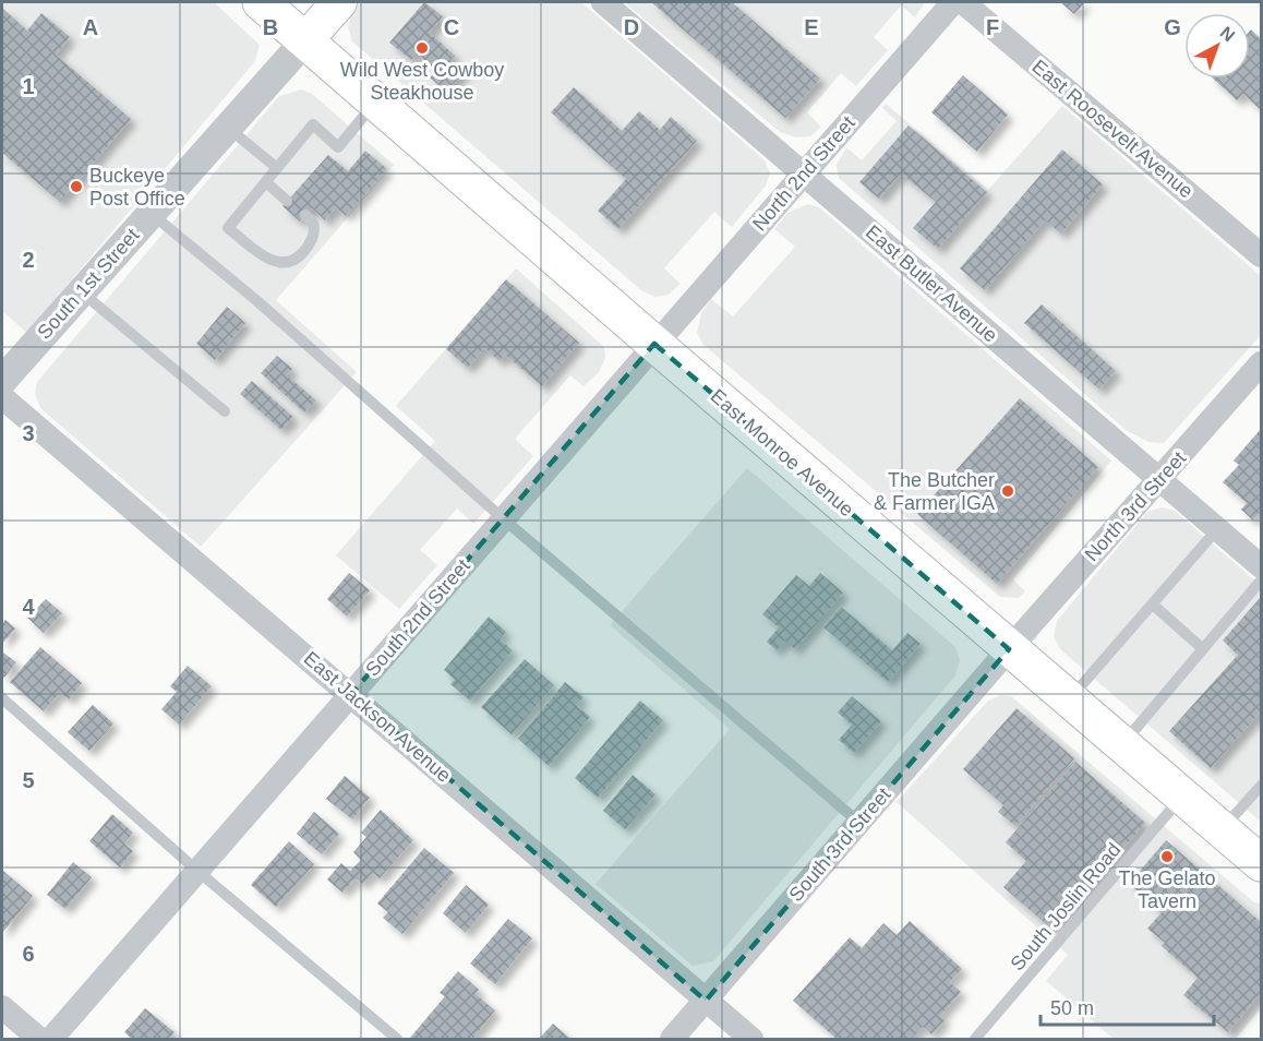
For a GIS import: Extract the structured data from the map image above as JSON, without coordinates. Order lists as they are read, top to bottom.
{
  "streets": {
    "main road": ["East Monroe Avenue"],
    "street": [
      "East Roosevelt Avenue",
      "North 2nd Street",
      "South 1st Street",
      "East Butler Avenue",
      "North 3rd Street",
      "South 2nd Street",
      "East Jackson Avenue",
      "South 3rd Street"
    ],
    "lane": ["South Joslin Road"]
  },
  "crossings": [
    ["North 2nd Street", "East Butler Avenue"],
    ["North 2nd Street", "East Monroe Avenue"],
    ["North 2nd Street", "South 2nd Street"],
    ["South 1st Street", "East Monroe Avenue"],
    ["East Butler Avenue", "North 3rd Street"],
    ["East Monroe Avenue", "North 3rd Street"],
    ["East Monroe Avenue", "South 2nd Street"],
    ["East Monroe Avenue", "South 3rd Street"],
    ["East Monroe Avenue", "South Joslin Road"],
    ["North 3rd Street", "South 3rd Street"],
    ["South 2nd Street", "East Jackson Avenue"],
    ["East Jackson Avenue", "South 3rd Street"]
  ],
  "places": [
    "Wild West Cowboy Steakhouse",
    "Buckeye Post Office",
    "The Butcher & Farmer IGA",
    "The Gelato Tavern"
  ],
  "scale_bar": "50 m",
  "north": "top right",
  "grid": {
    "columns": [
      "A",
      "B",
      "C",
      "D",
      "E",
      "F",
      "G"
    ],
    "rows": [
      "1",
      "2",
      "3",
      "4",
      "5",
      "6"
    ]
  }
}
